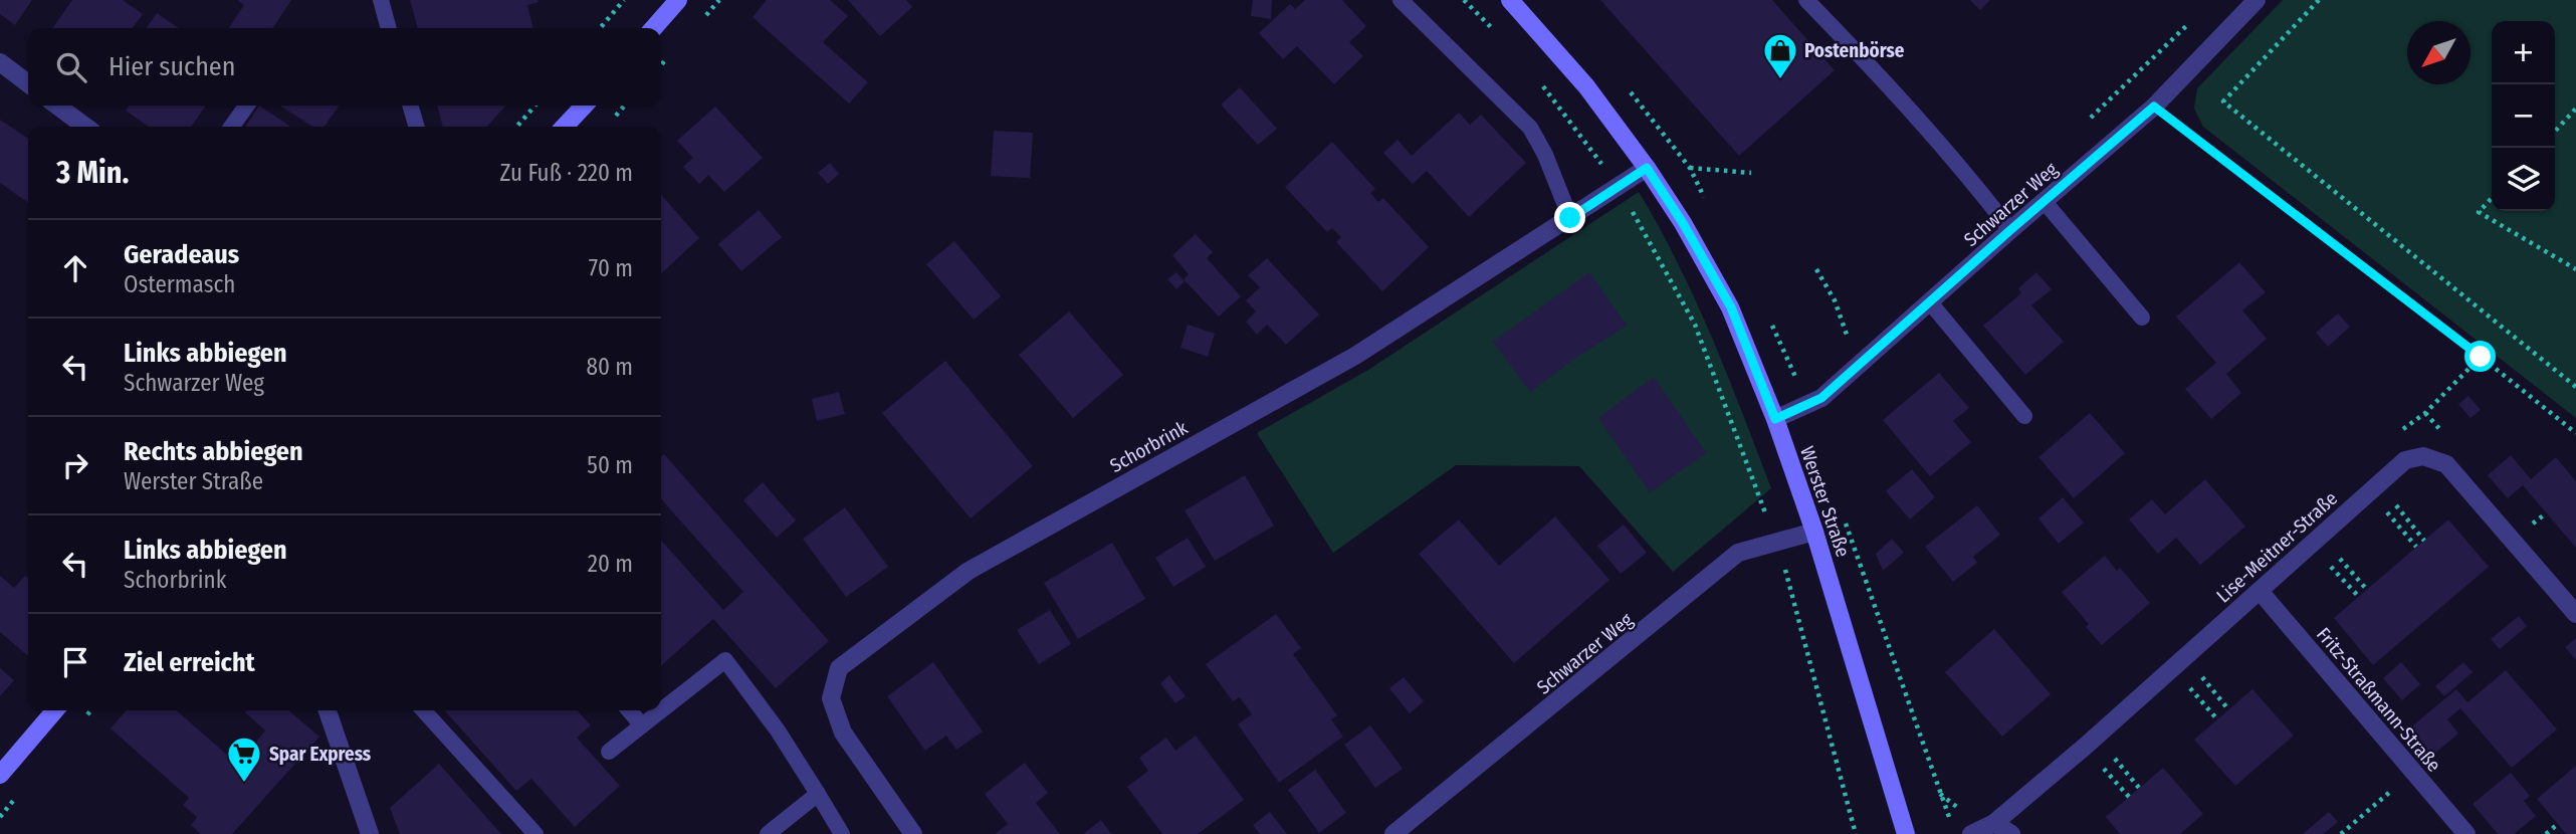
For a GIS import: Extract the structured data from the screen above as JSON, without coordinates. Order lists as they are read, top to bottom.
{
  "streets": {
    "main road": ["Werster Straße"],
    "street": [
      "Schwarzer Weg",
      "Schorbrink",
      "Lise-Meitner-Straße",
      "Fritz-Straßmann-Straße"
    ]
  },
  "crossings": [
    ["Schwarzer Weg", "Werster Straße"],
    ["Schorbrink", "Werster Straße"],
    ["Lise-Meitner-Straße", "Fritz-Straßmann-Straße"]
  ],
  "places": {
    "shop": ["Postenbörse"],
    "supermarket": ["Spar Express"]
  },
  "north": "bottom left",
  "page": {
    "map_buttons": ["+", "−"],
    "search": "Hier suchen",
    "heading": ["3 Min.", "Zu Fuß · 220 m"],
    "list": [
      ["Geradeaus", "Ostermasch", "70 m"],
      ["Links abbiegen", "Schwarzer Weg", "80 m"],
      ["Rechts abbiegen", "Werster Straße", "50 m"],
      ["Links abbiegen", "Schorbrink", "20 m"],
      "Ziel erreicht"
    ]
  }
}
